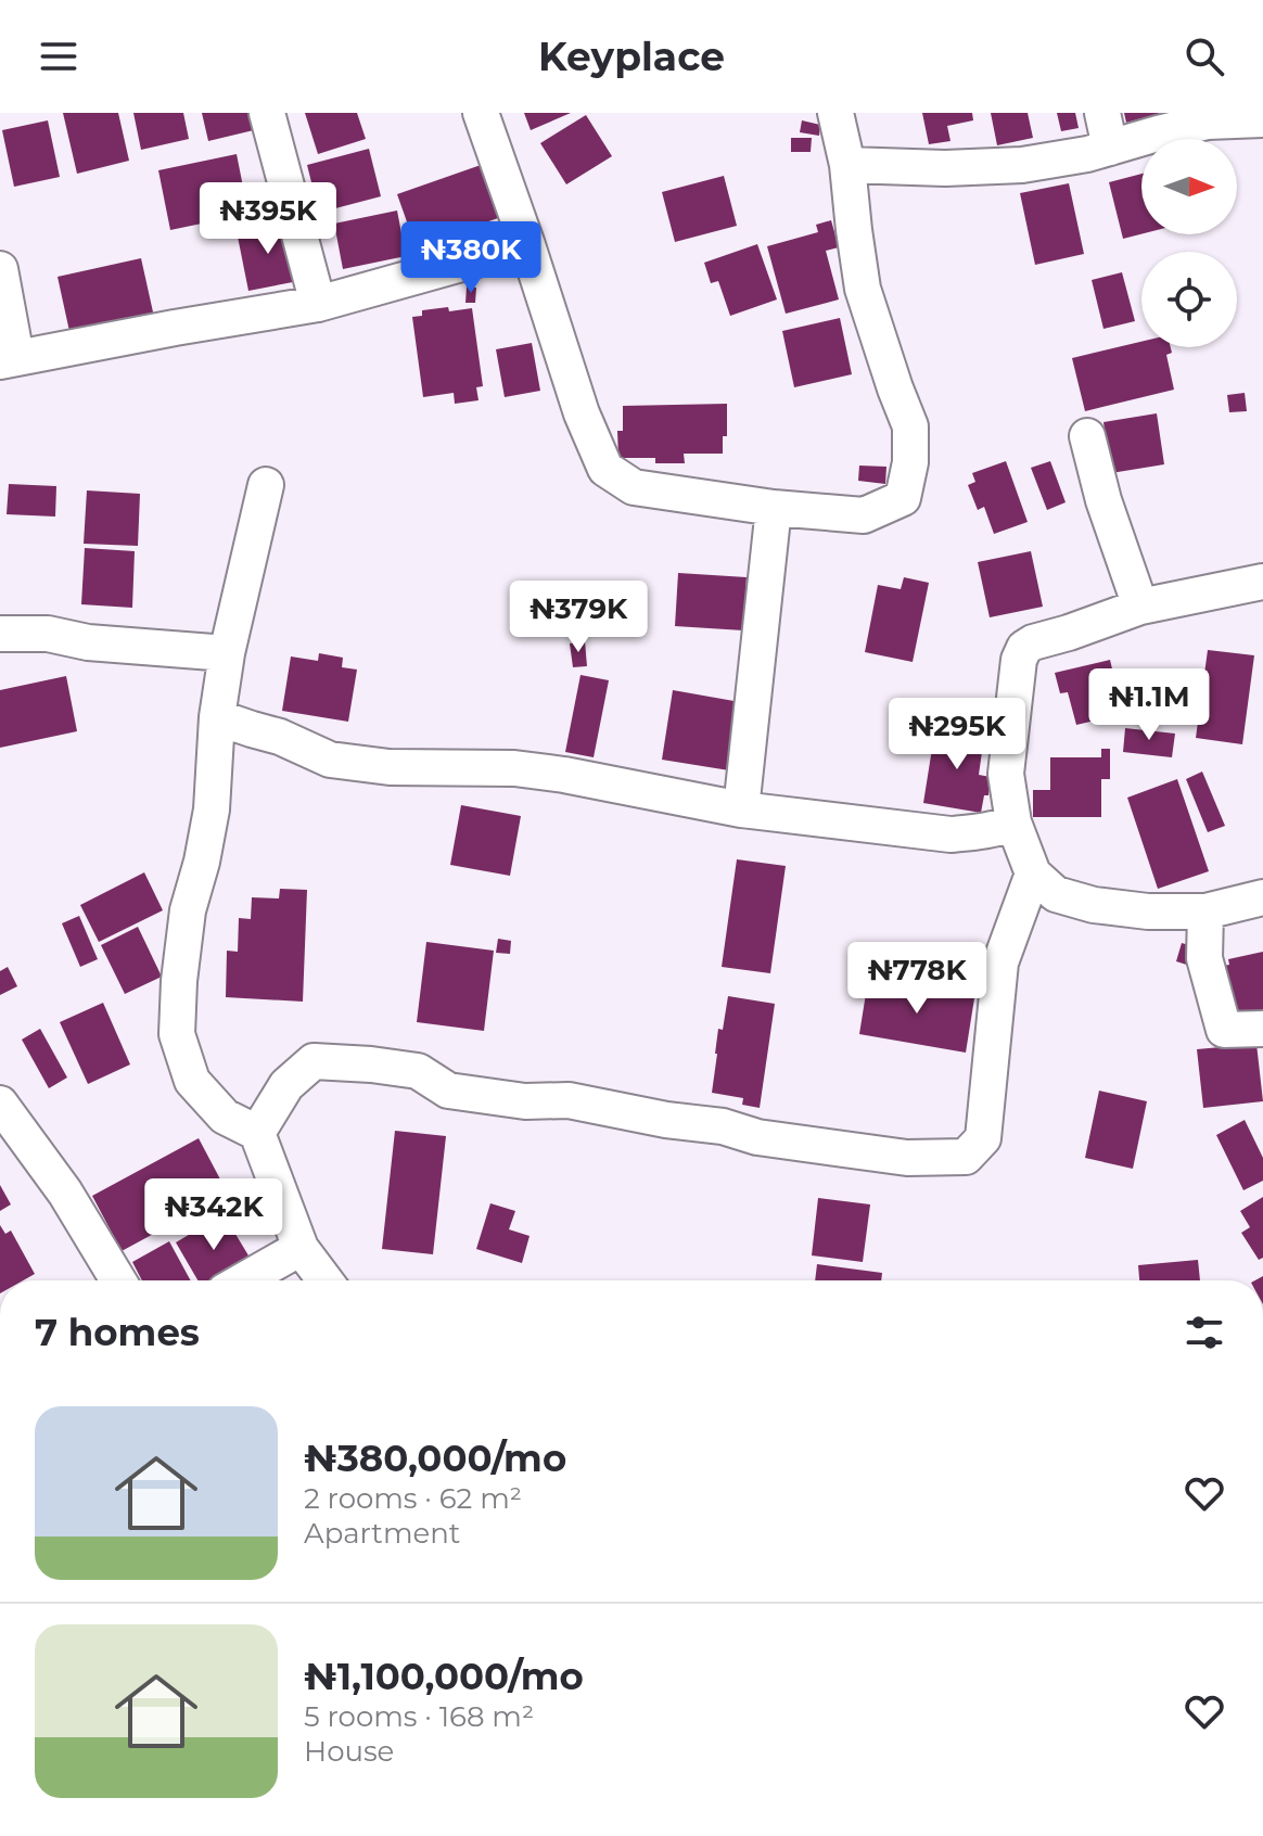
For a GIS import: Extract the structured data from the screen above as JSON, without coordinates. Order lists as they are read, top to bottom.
{
  "north": "right",
  "page": {
    "header": "Keyplace",
    "price": [
      "₦395K",
      "₦380K",
      "₦379K",
      "₦1.1M",
      "₦295K",
      "₦778K",
      "₦342K"
    ],
    "heading": "7 homes",
    "list": [
      {
        "name": "₦380,000/mo",
        "note": "2 rooms · 62 m² · Apartment"
      },
      {
        "name": "₦1,100,000/mo",
        "note": "5 rooms · 168 m² · House"
      }
    ]
  }
}
